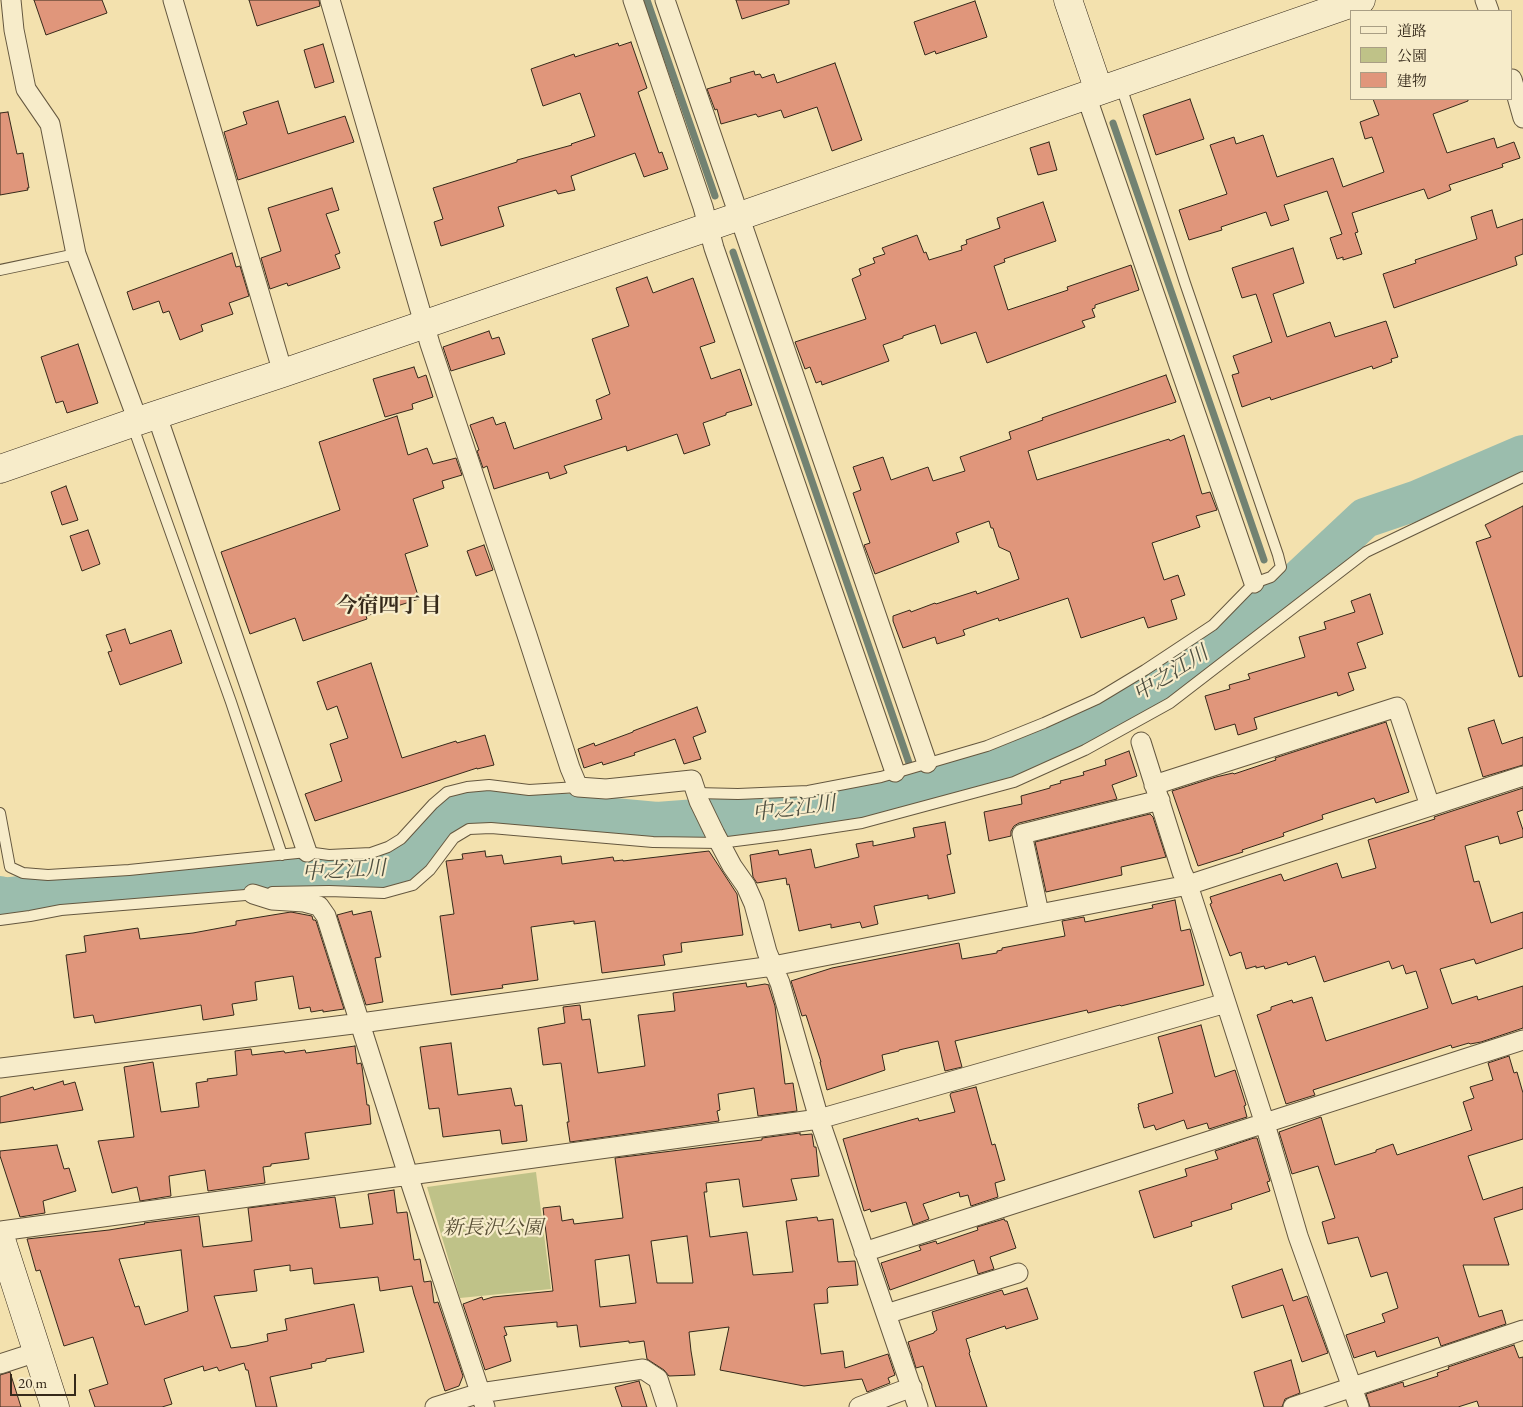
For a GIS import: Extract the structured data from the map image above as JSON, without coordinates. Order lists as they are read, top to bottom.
{
  "districts": ["今宿四丁目"],
  "water": ["中之江川"],
  "parks": ["新長沢公園"],
  "legend": ["道路", "公園", "建物"],
  "scale_bar": "20 m"
}
